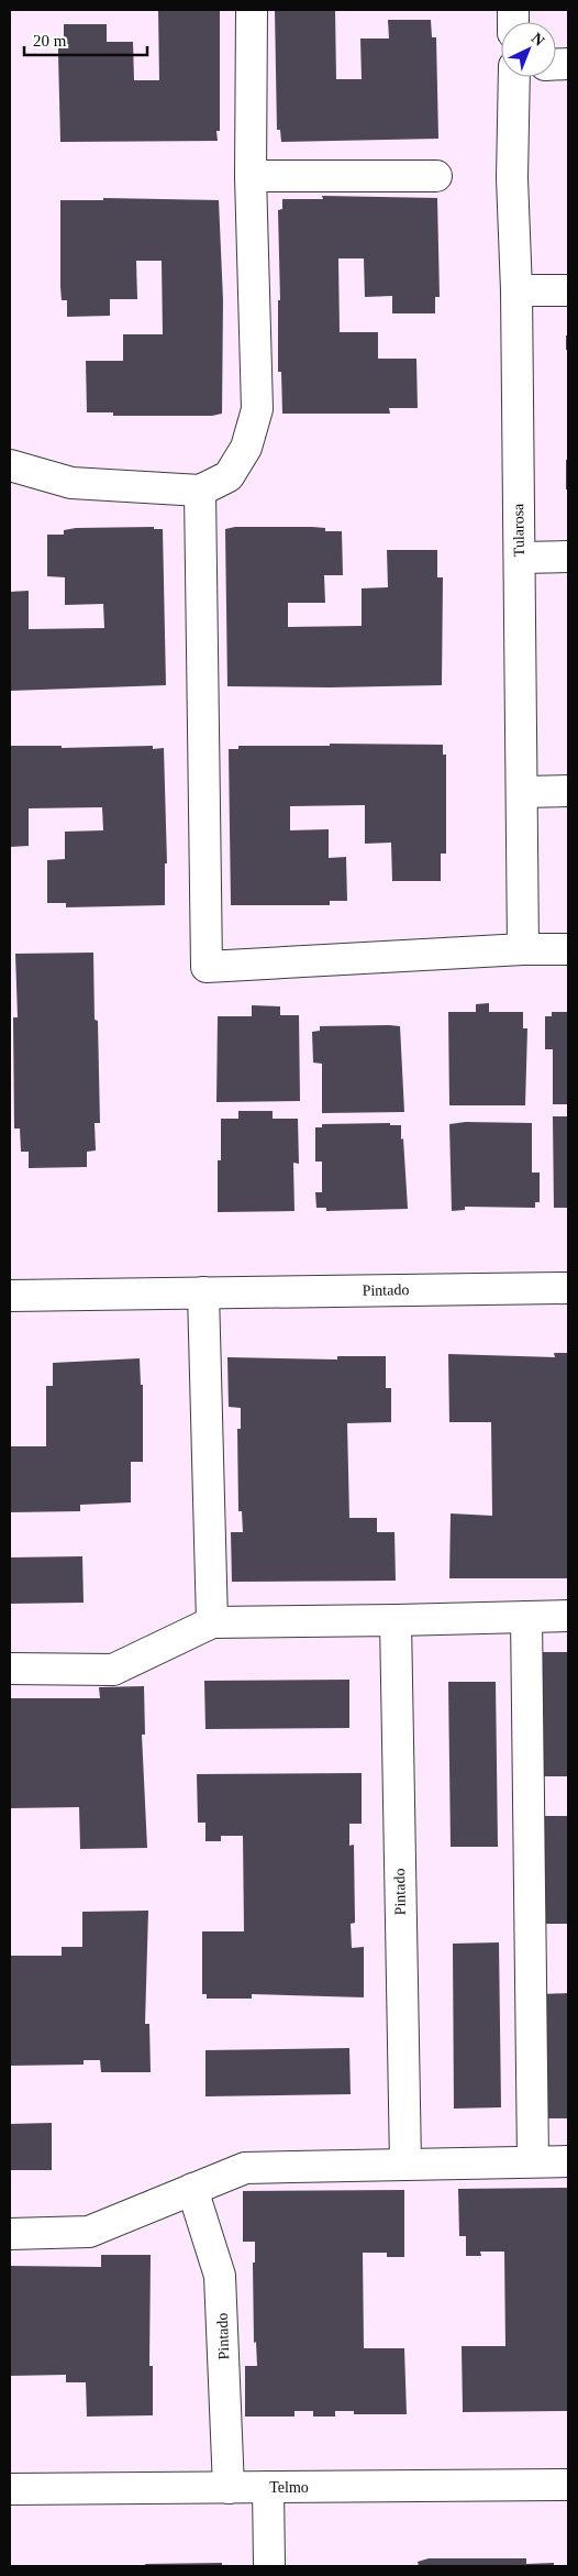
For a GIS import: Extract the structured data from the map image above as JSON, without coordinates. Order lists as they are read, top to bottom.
{
  "streets": {
    "street": ["Tularosa", "Pintado", "Telmo"]
  },
  "crossings": [
    ["Pintado", "Telmo"]
  ],
  "scale_bar": "20 m",
  "north": "top right"
}
